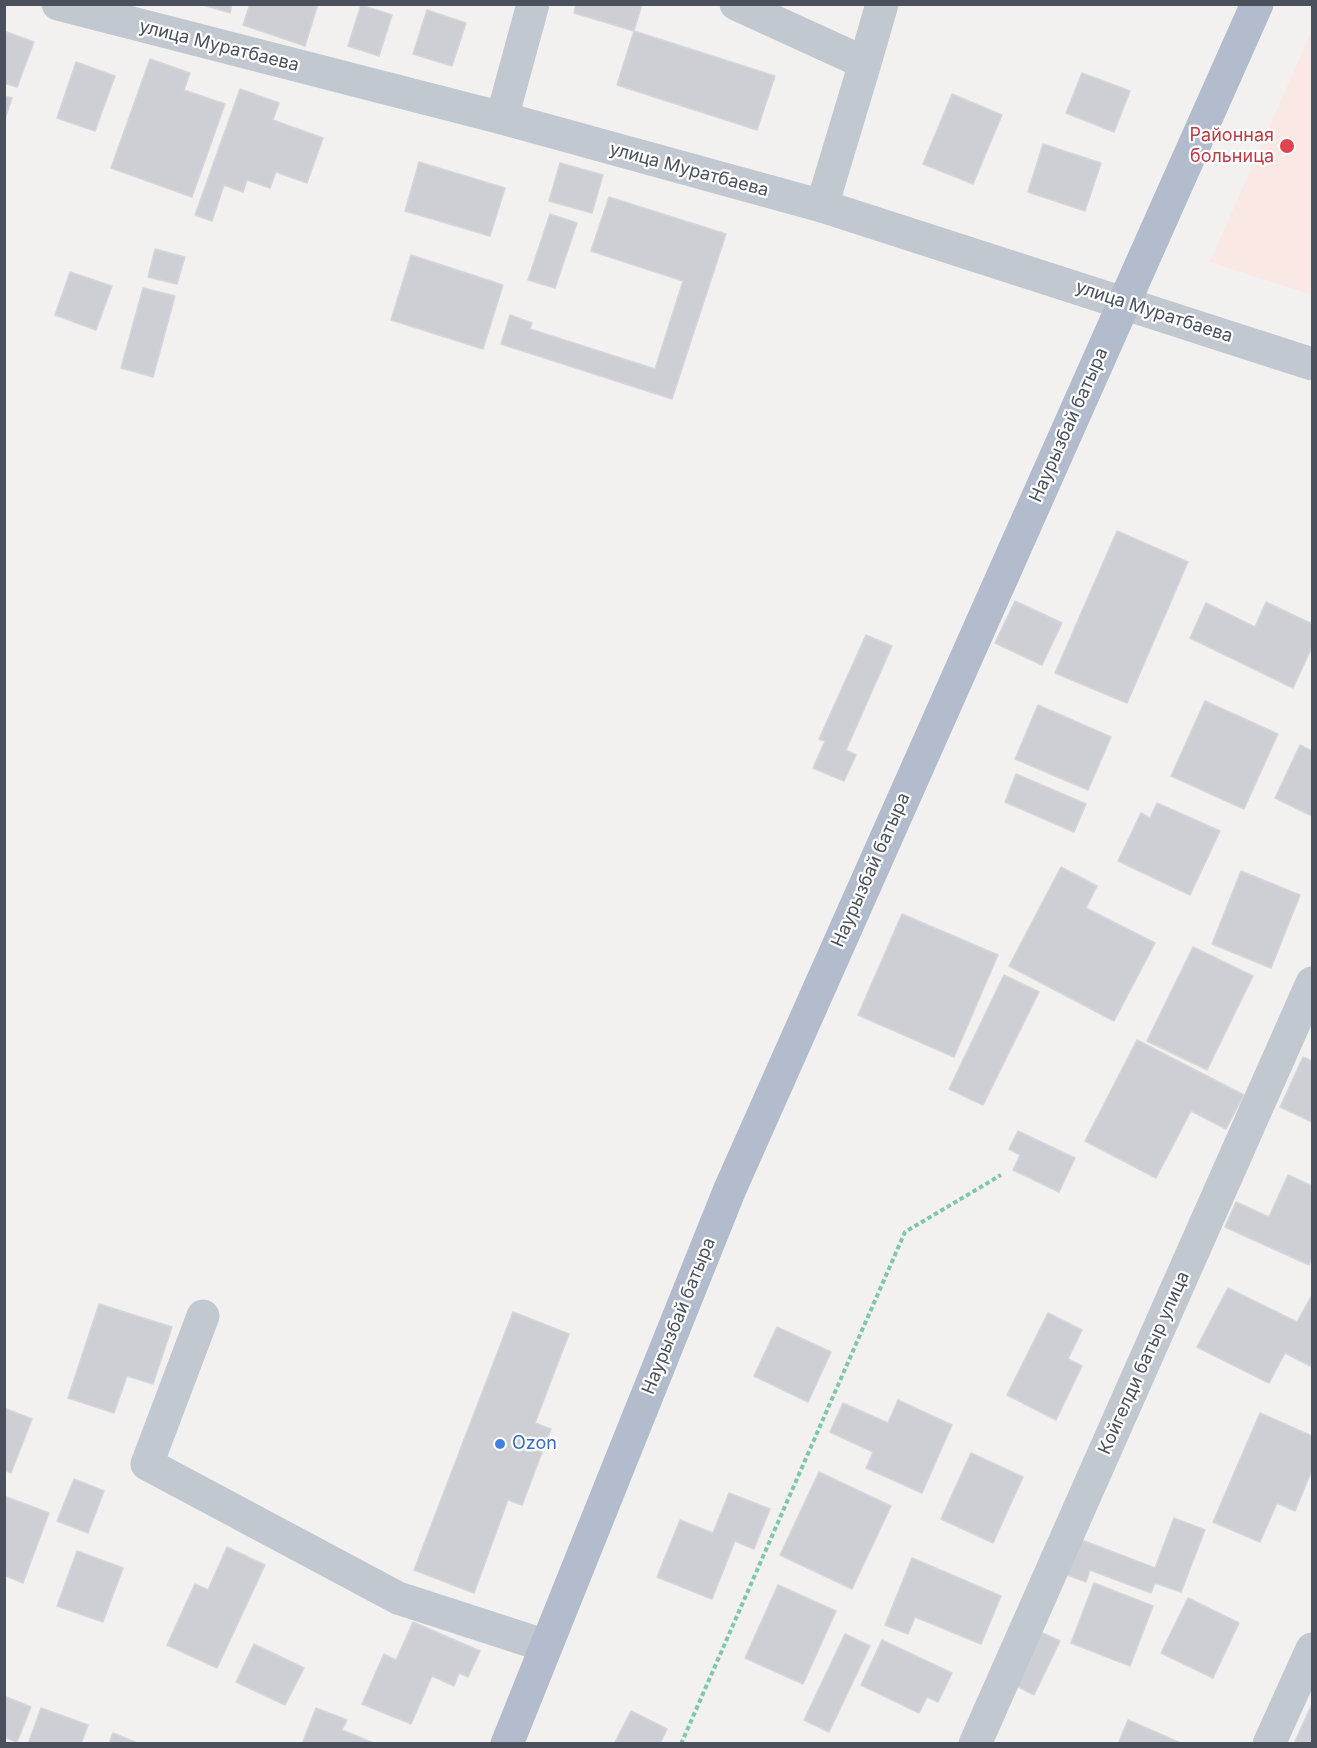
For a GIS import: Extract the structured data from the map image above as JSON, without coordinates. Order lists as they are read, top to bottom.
{
  "streets": {
    "main road": ["Наурызбай батыра"],
    "street": ["улица Муратбаева", "Койгелди батыр улица"]
  },
  "crossings": [
    ["улица Муратбаева", "Наурызбай батыра"]
  ],
  "places": ["Районная больница", "Ozon"]
}
